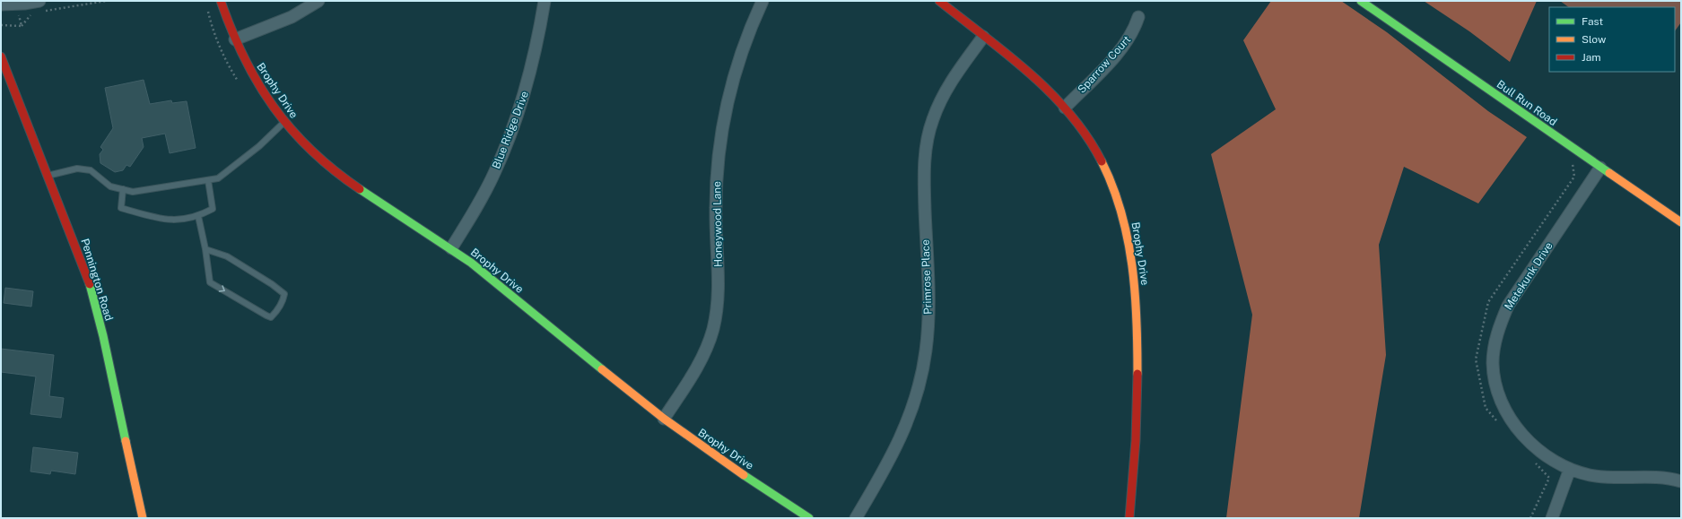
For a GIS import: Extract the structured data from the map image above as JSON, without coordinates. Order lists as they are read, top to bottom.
{
  "streets": {
    "street": [
      "Sparrow Court",
      "Brophy Drive",
      "Bull Run Road",
      "Blue Ridge Drive",
      "Honeywood Lane",
      "Metekunk Drive",
      "Primrose Place",
      "Pennington Road"
    ]
  },
  "crossings": [
    ["Sparrow Court", "Brophy Drive"],
    ["Brophy Drive", "Blue Ridge Drive"],
    ["Brophy Drive", "Honeywood Lane"],
    ["Brophy Drive", "Primrose Place"],
    ["Bull Run Road", "Metekunk Drive"]
  ],
  "legend": ["Fast", "Slow", "Jam"]
}
